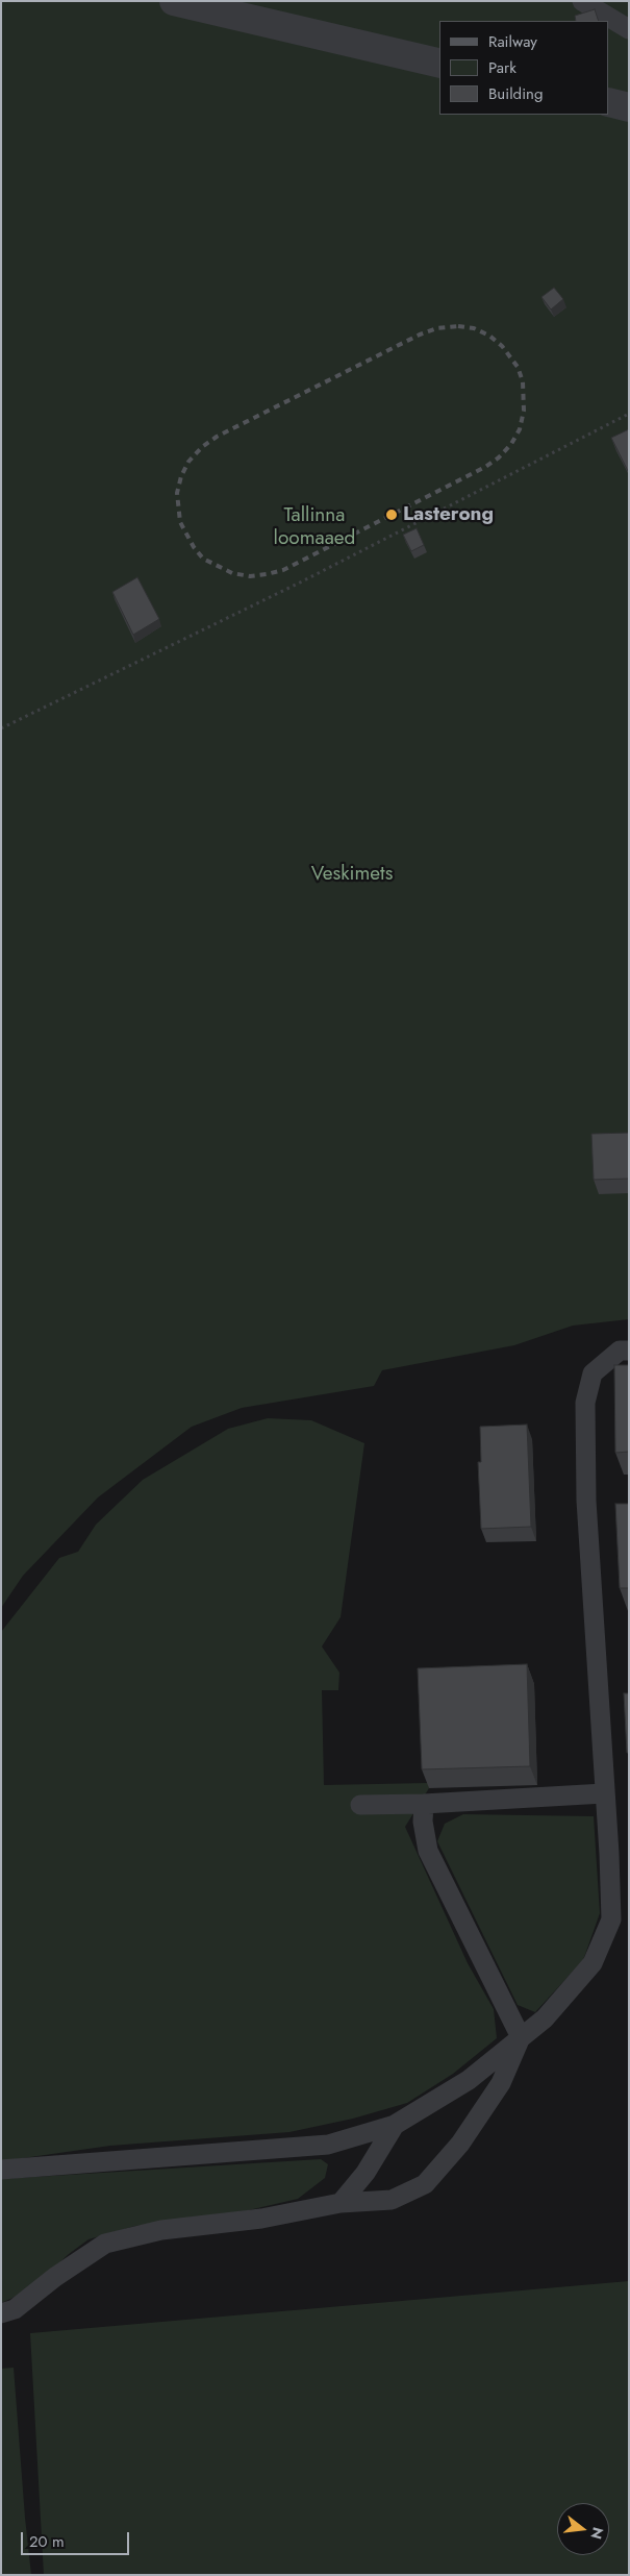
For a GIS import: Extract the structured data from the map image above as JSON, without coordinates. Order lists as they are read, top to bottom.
{
  "parks": ["Tallinna loomaaed", "Veskimets"],
  "places": ["Lasterong"],
  "legend": ["Railway", "Park", "Building"],
  "scale_bar": "20 m",
  "north": "right"
}
